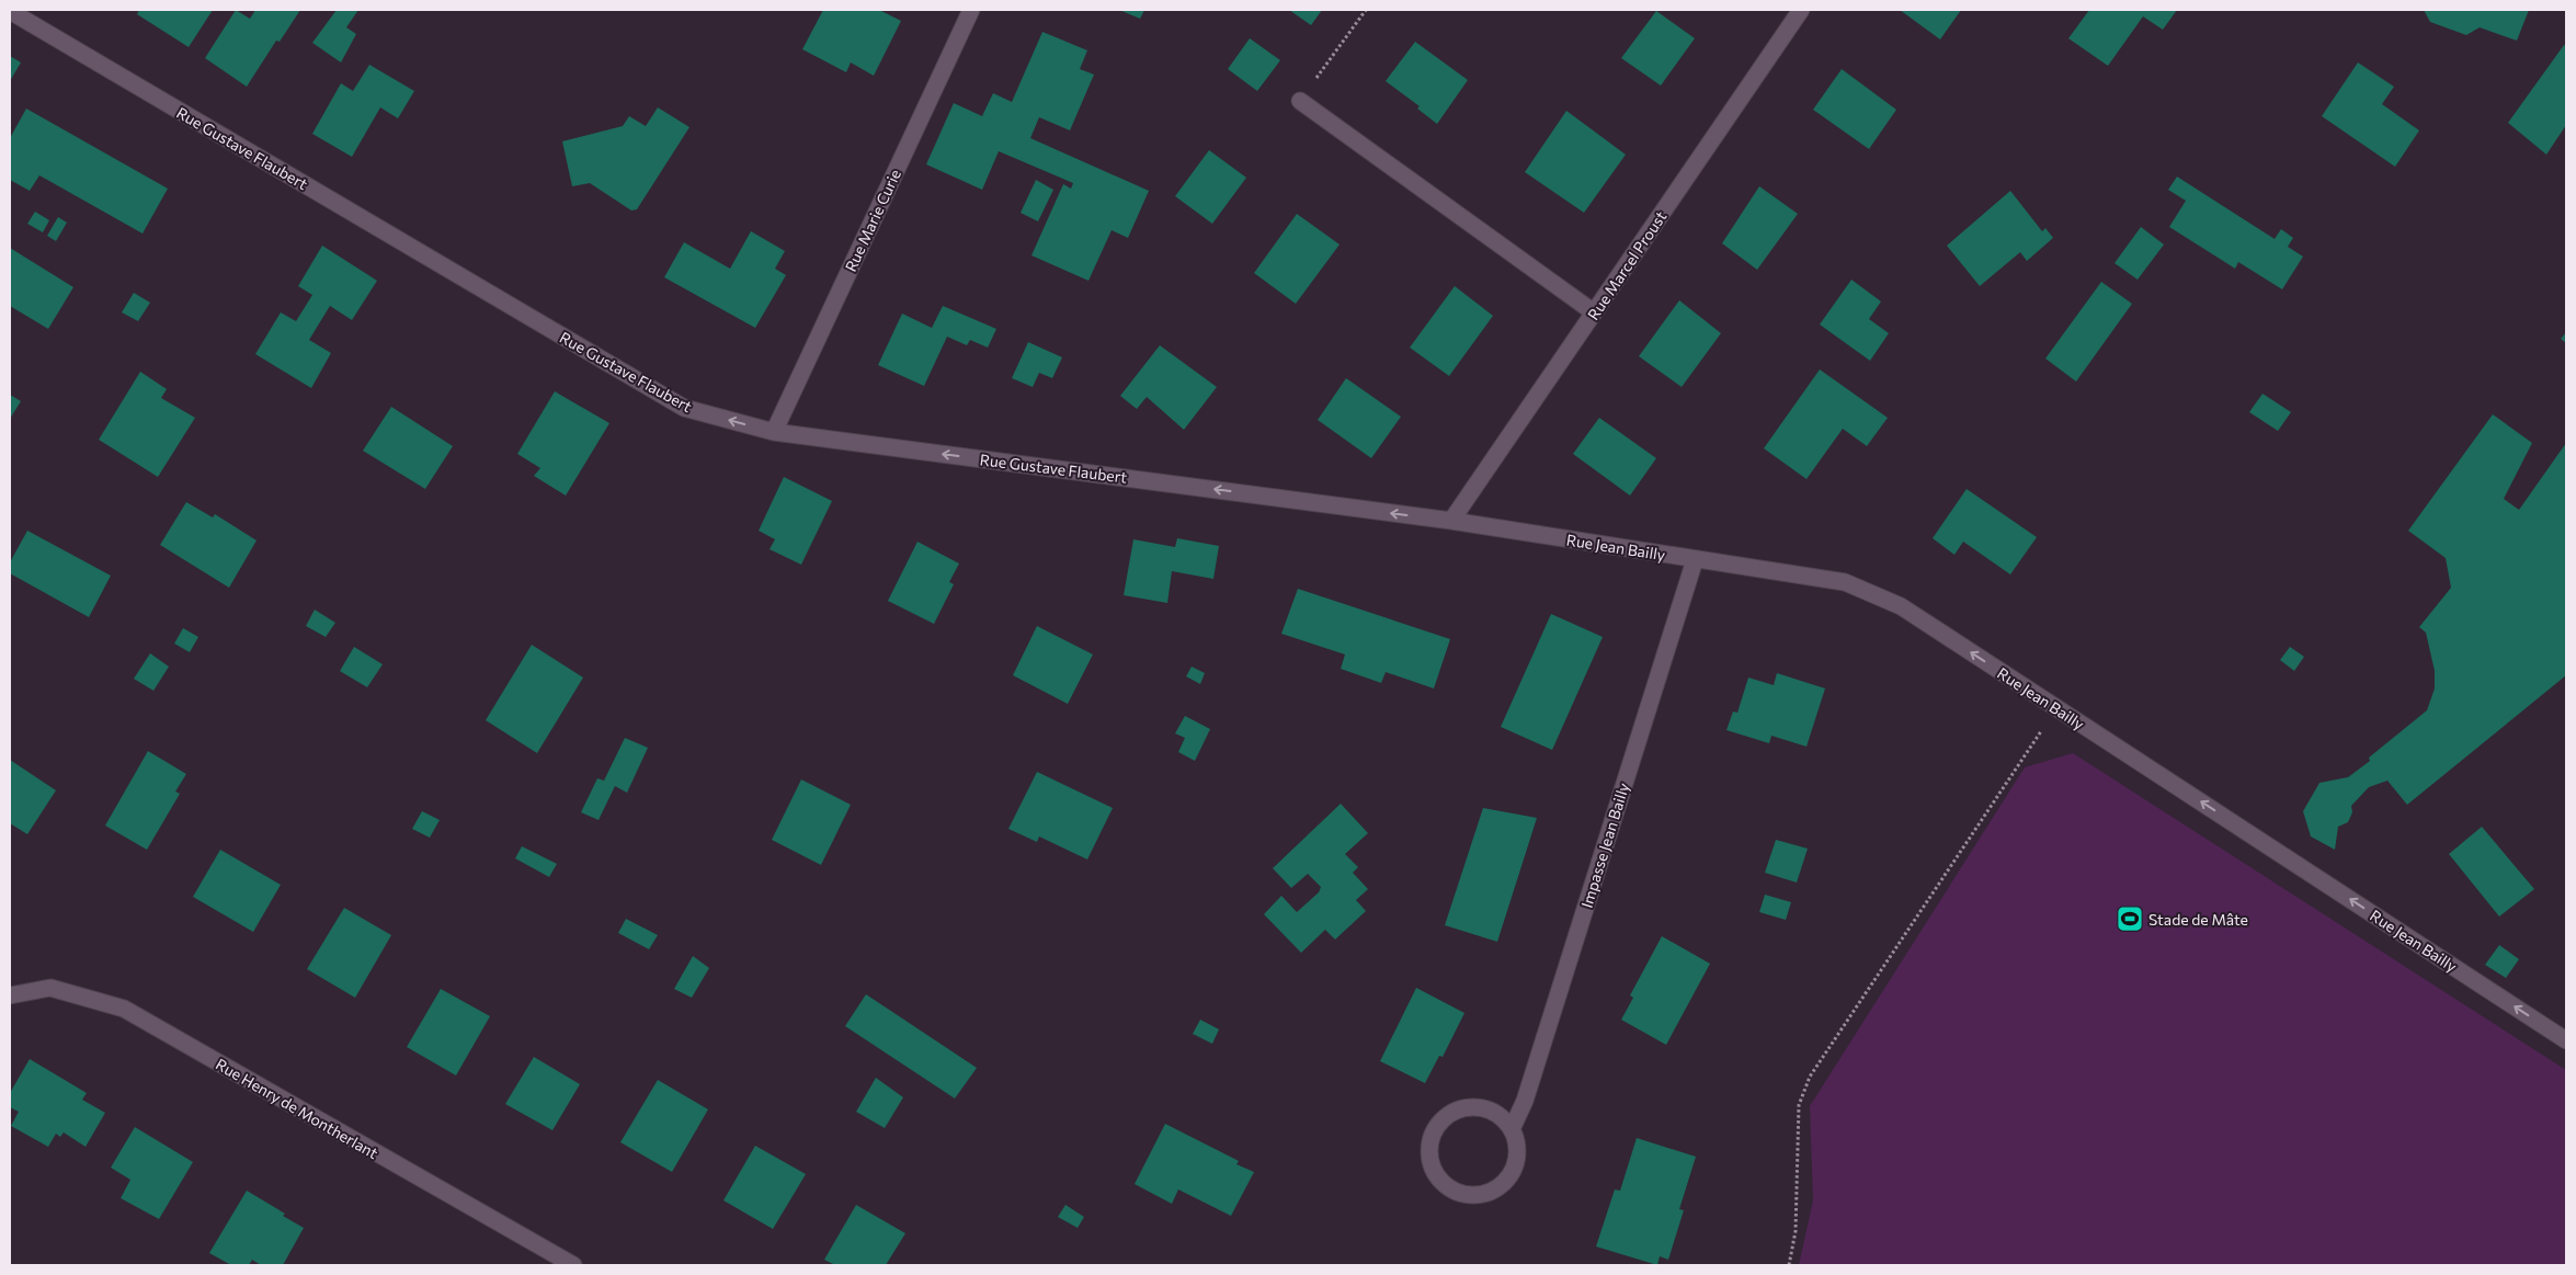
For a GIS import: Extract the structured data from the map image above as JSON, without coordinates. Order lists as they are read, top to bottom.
{
  "streets": {
    "street": [
      "Rue Gustave Flaubert",
      "Rue Marie Curie",
      "Rue Marcel Proust",
      "Rue Jean Bailly",
      "Impasse Jean Bailly",
      "Rue Henry de Montherlant"
    ]
  },
  "crossings": [
    ["Rue Gustave Flaubert", "Rue Marie Curie"],
    ["Rue Gustave Flaubert", "Rue Marcel Proust"],
    ["Rue Gustave Flaubert", "Rue Jean Bailly"],
    ["Rue Marcel Proust", "Rue Jean Bailly"],
    ["Rue Jean Bailly", "Impasse Jean Bailly"]
  ],
  "one_way": ["Rue Gustave Flaubert", "Rue Jean Bailly"],
  "places": {
    "sports": ["Stade de Mâte"]
  }
}
